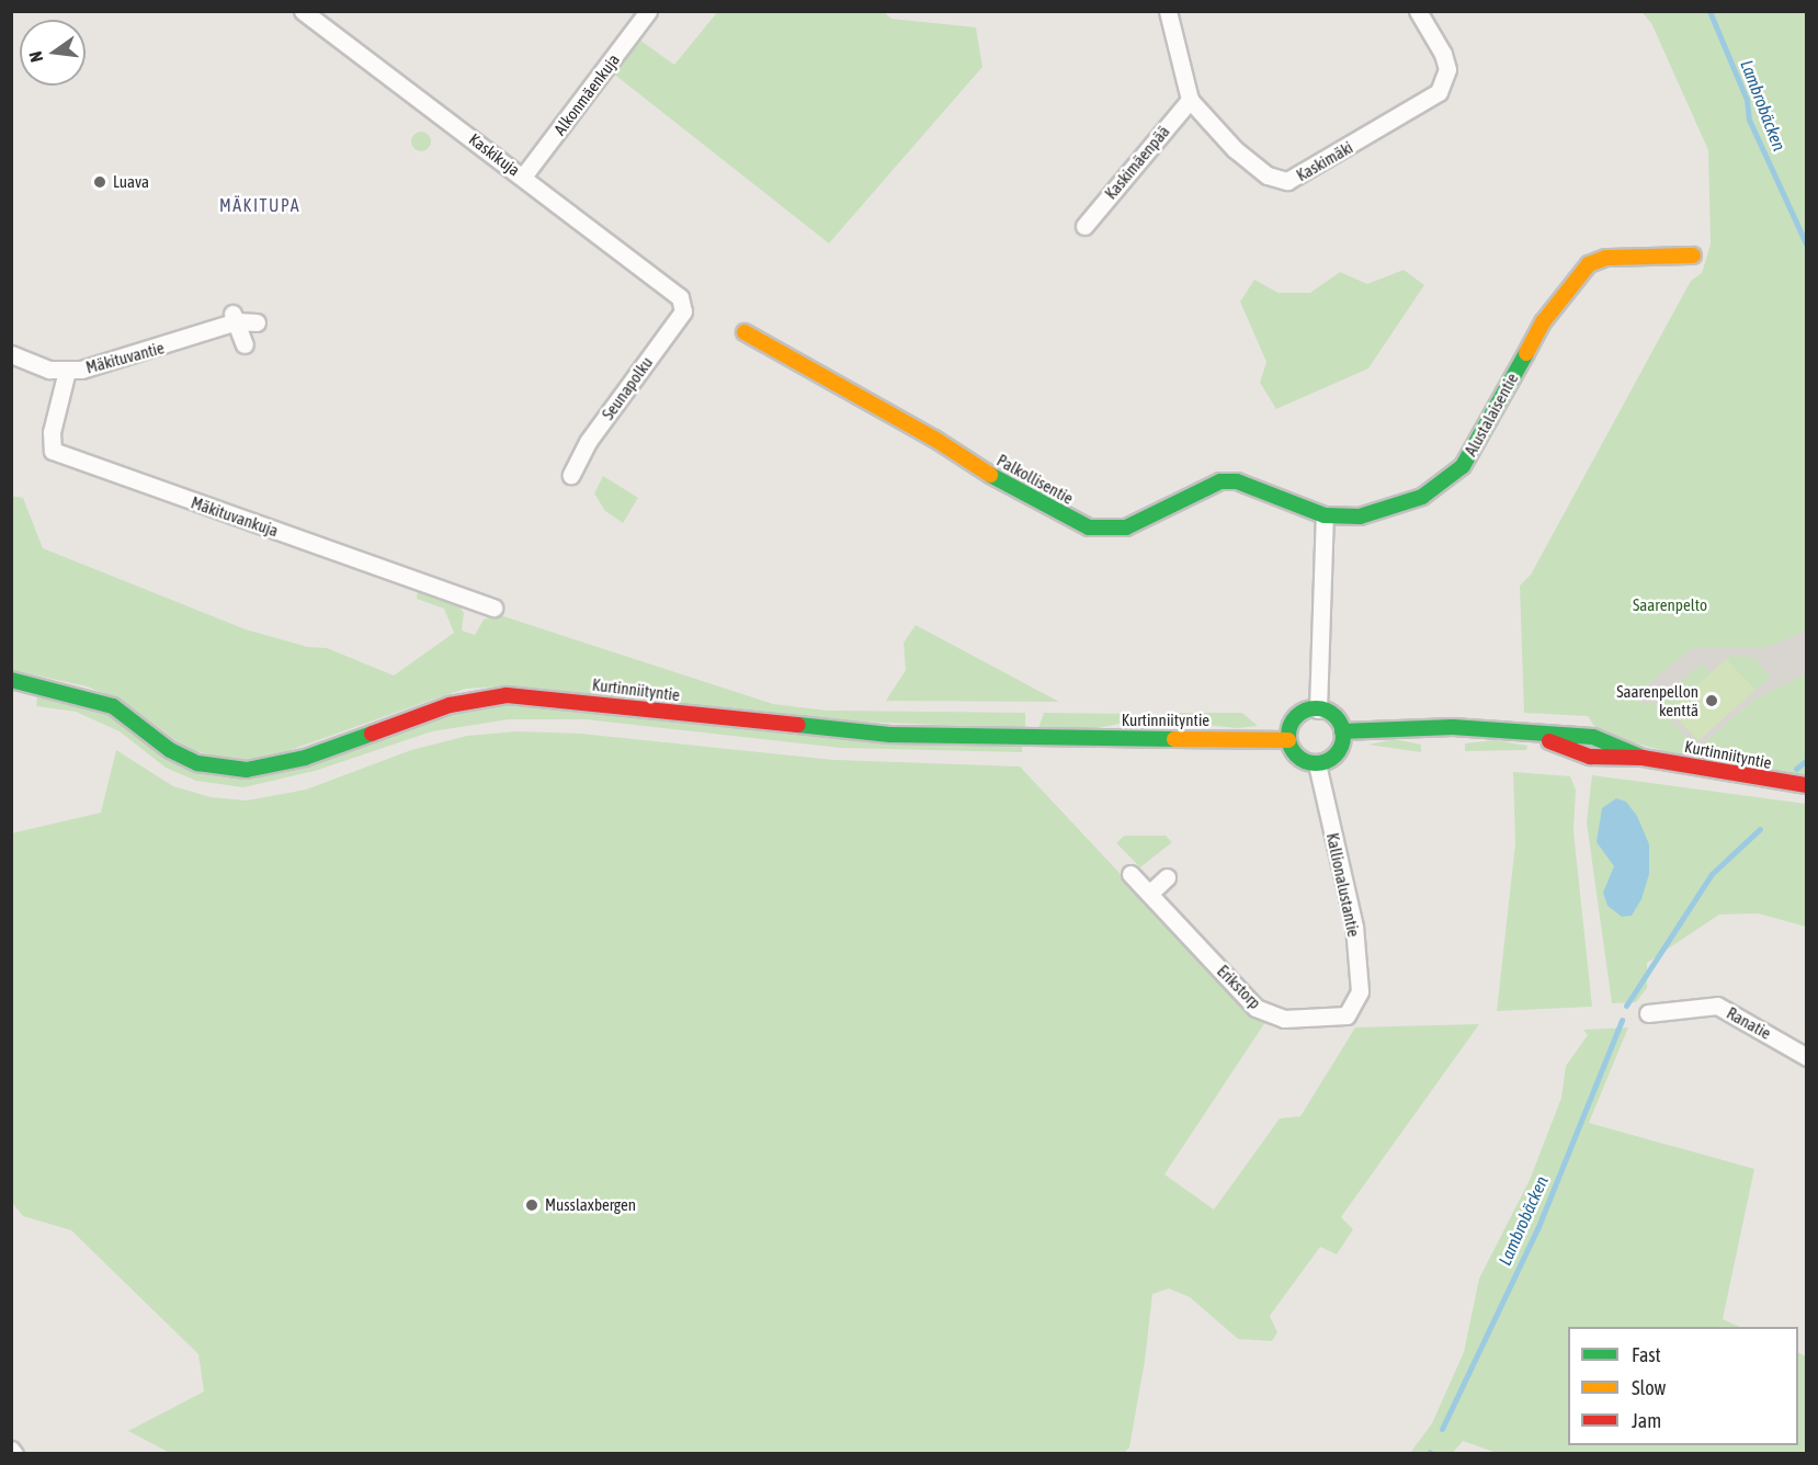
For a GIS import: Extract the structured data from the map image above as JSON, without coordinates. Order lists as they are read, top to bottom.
{
  "streets": {
    "street": [
      "Alkonmäenkuja",
      "Kaskikuja",
      "Kaskimäki",
      "Kaskimäenpää",
      "Mäkituvantie",
      "Seunapolku",
      "Alustalaisentie",
      "Palkollisentie",
      "Mäkituvankuja",
      "Kurtinniityntie",
      "Kallionalustantie",
      "Erikstorp",
      "Ranatie"
    ]
  },
  "crossings": [
    ["Alkonmäenkuja", "Kaskikuja"],
    ["Kaskikuja", "Seunapolku"],
    ["Kaskimäki", "Kaskimäenpää"],
    ["Mäkituvantie", "Mäkituvankuja"],
    ["Alustalaisentie", "Palkollisentie"],
    ["Kurtinniityntie", "Kallionalustantie"],
    ["Kallionalustantie", "Erikstorp"]
  ],
  "districts": ["MÄKITUPA"],
  "water": ["Lambrobäcken"],
  "parks": ["Saarenpelto"],
  "places": ["Luava", "Saarenpellon kenttä", "Musslaxbergen"],
  "legend": ["Fast", "Slow", "Jam"],
  "north": "left"
}
